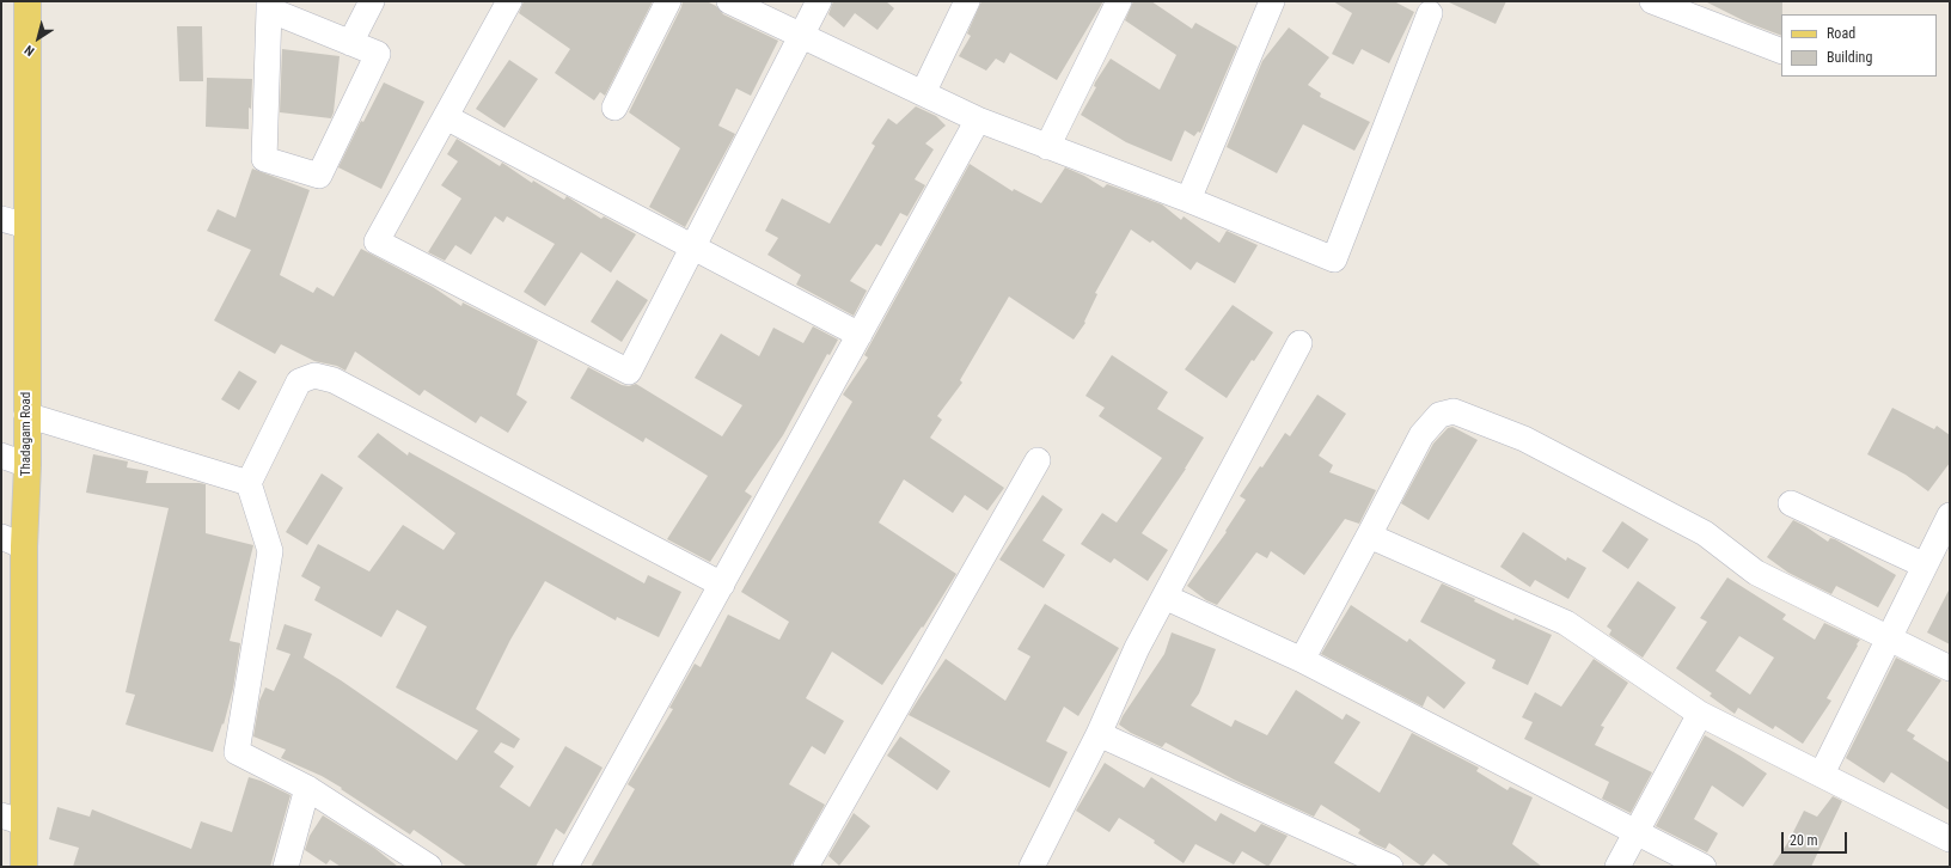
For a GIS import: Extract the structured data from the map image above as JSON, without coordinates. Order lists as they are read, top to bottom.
{
  "streets": {
    "main road": ["Thadagam Road"]
  },
  "legend": ["Road", "Building"],
  "scale_bar": "20 m",
  "north": "bottom left"
}
